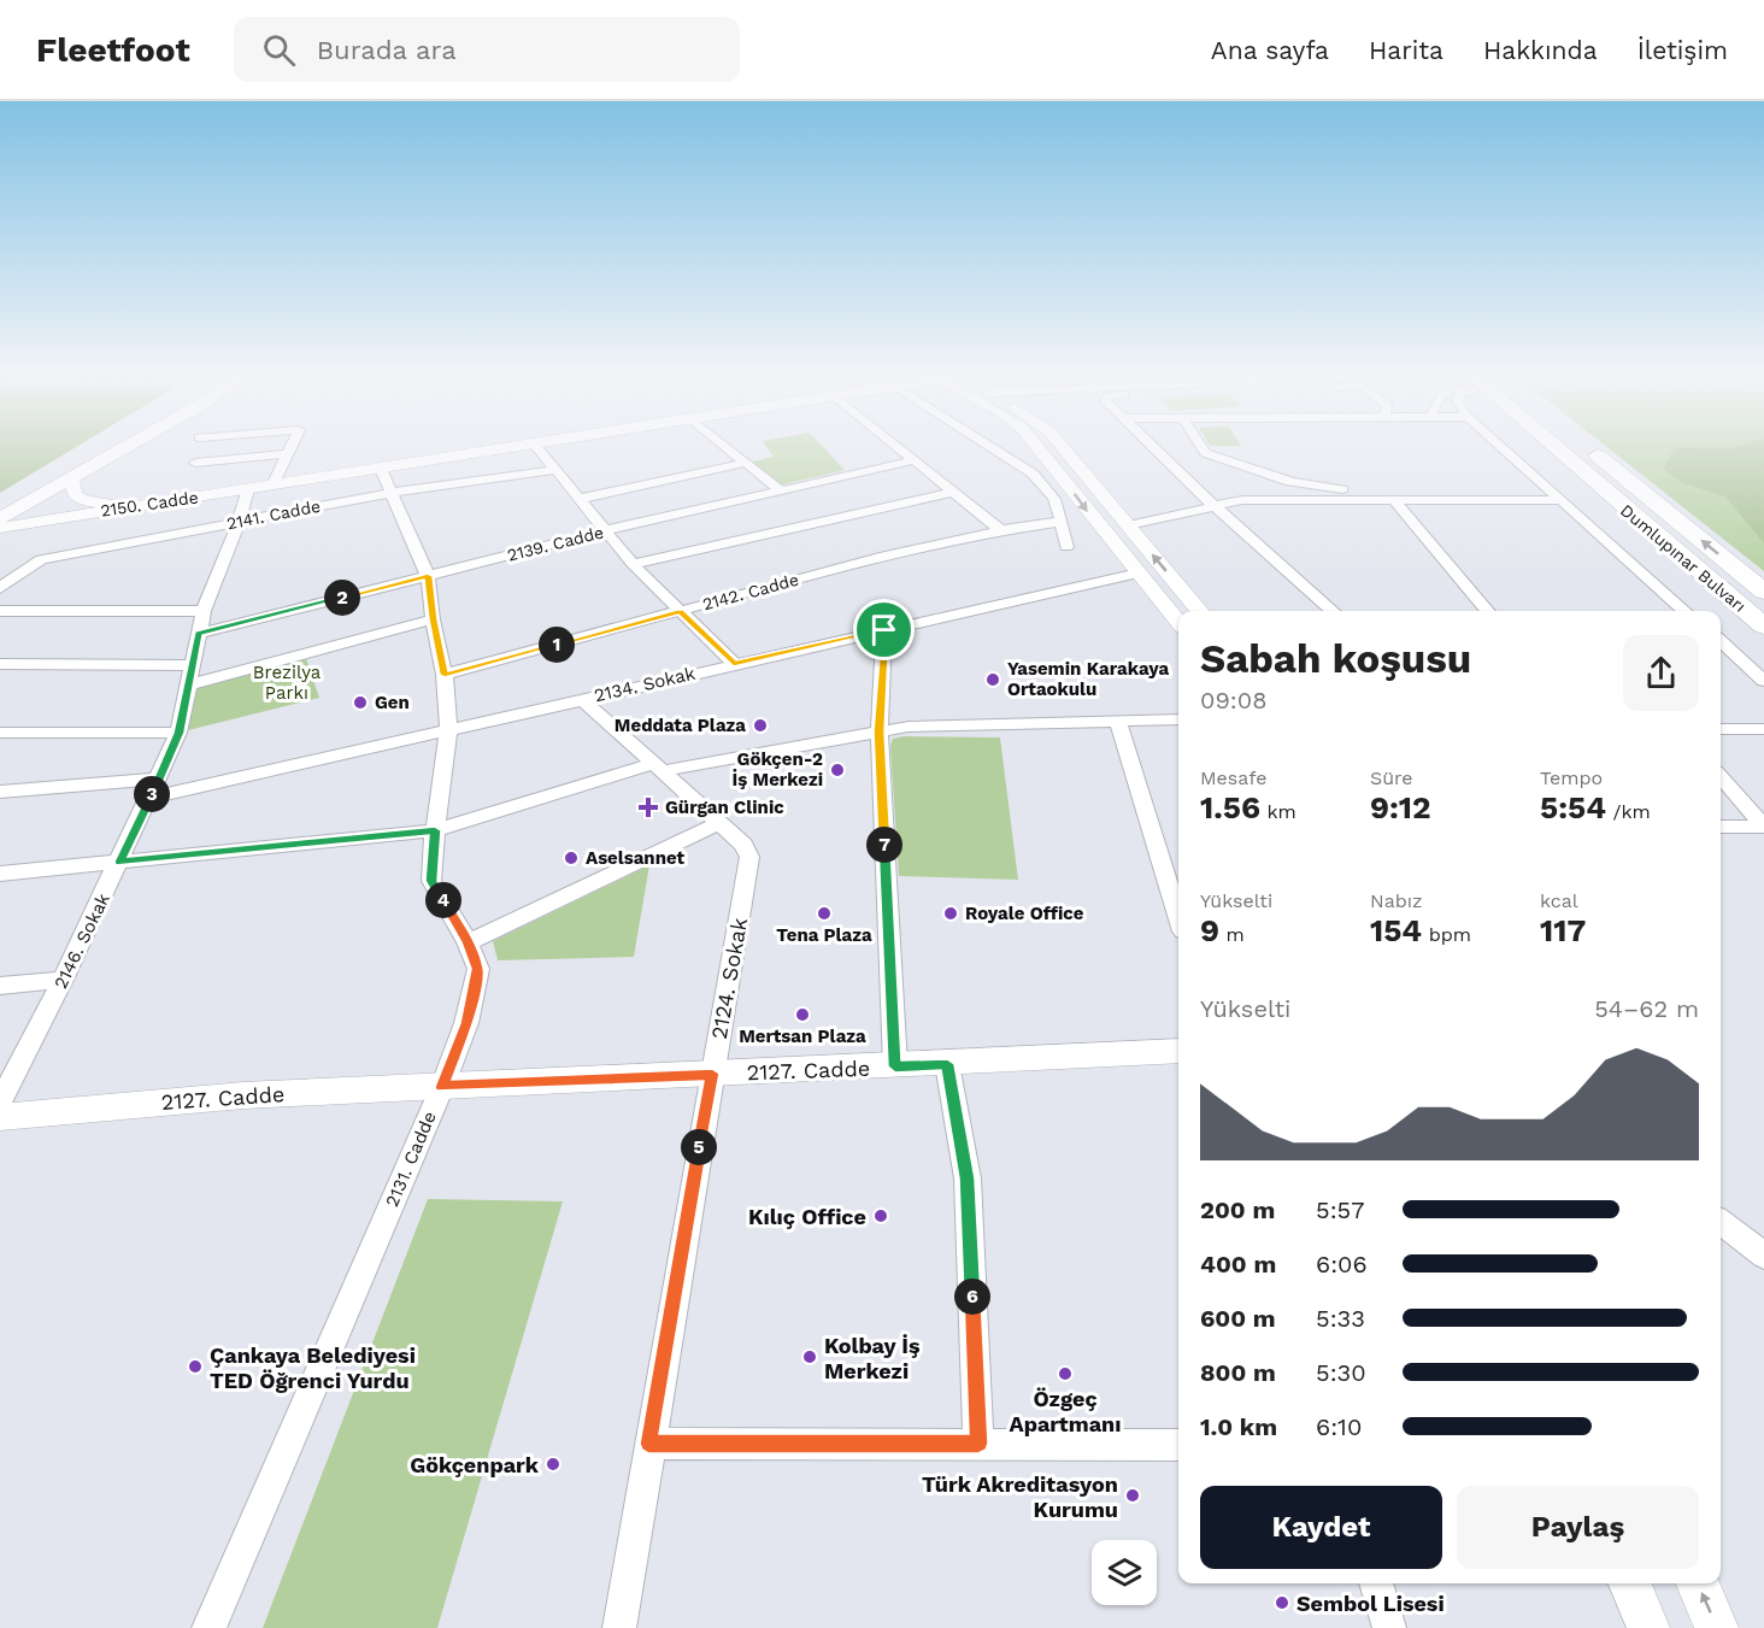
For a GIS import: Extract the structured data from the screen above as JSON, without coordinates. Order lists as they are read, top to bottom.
{
  "streets": {
    "highway": ["Dumlupınar Bulvarı"],
    "street": [
      "2150. Cadde",
      "2141. Cadde",
      "2139. Cadde",
      "2142. Cadde",
      "2134. Sokak",
      "2146. Sokak",
      "2124. Sokak",
      "2127. Cadde",
      "2131. Cadde"
    ]
  },
  "crossings": [
    ["2150. Cadde", "2146. Sokak"],
    ["2150. Cadde", "2131. Cadde"],
    ["2141. Cadde", "2146. Sokak"],
    ["2141. Cadde", "2131. Cadde"],
    ["2139. Cadde", "2146. Sokak"],
    ["2139. Cadde", "2131. Cadde"],
    ["2142. Cadde", "2131. Cadde"],
    ["2134. Sokak", "2146. Sokak"],
    ["2134. Sokak", "2124. Sokak"],
    ["2134. Sokak", "2131. Cadde"],
    ["2124. Sokak", "2127. Cadde"],
    ["2127. Cadde", "2131. Cadde"]
  ],
  "parks": ["Brezilya Parkı"],
  "places": {
    "other": [
      "Yasemin Karakaya Ortaokulu",
      "Gen",
      "Meddata Plaza",
      "Gökçen-2 İş Merkezi",
      "Aselsannet",
      "Tena Plaza",
      "Royale Office",
      "Mertsan Plaza",
      "Kılıç Office",
      "Kolbay İş Merkezi",
      "Çankaya Belediyesi TED Öğrenci Yurdu",
      "Özgeç Apartmanı",
      "Gökçenpark",
      "Türk Akreditasyon Kurumu",
      "Sembol Lisesi"
    ],
    "health": ["Gürgan Clinic"]
  },
  "page": {
    "header": "Fleetfoot",
    "search": "Burada ara",
    "nav": [
      "Ana sayfa",
      "Harita",
      "Hakkında",
      "İletişim"
    ],
    "pins": [
      "2",
      "1",
      "3",
      "7",
      "4",
      "5",
      "6"
    ],
    "heading": ["Sabah koşusu", "09:08"],
    "stats": [
      ["Mesafe", "1.56 km"],
      ["Süre", "9:12"],
      ["Tempo", "5:54 /km"],
      ["Yükselti", "9 m"],
      ["Nabız", "154 bpm"],
      ["kcal", "117"]
    ],
    "chart": ["Yükselti", "54–62 m"],
    "list": [
      {
        "name": "200 m",
        "note": "5:57"
      },
      {
        "name": "400 m",
        "note": "6:06"
      },
      {
        "name": "600 m",
        "note": "5:33"
      },
      {
        "name": "800 m",
        "note": "5:30"
      },
      {
        "name": "1.0 km",
        "note": "6:10"
      }
    ],
    "buttons": ["Kaydet", "Paylaş"]
  }
}
